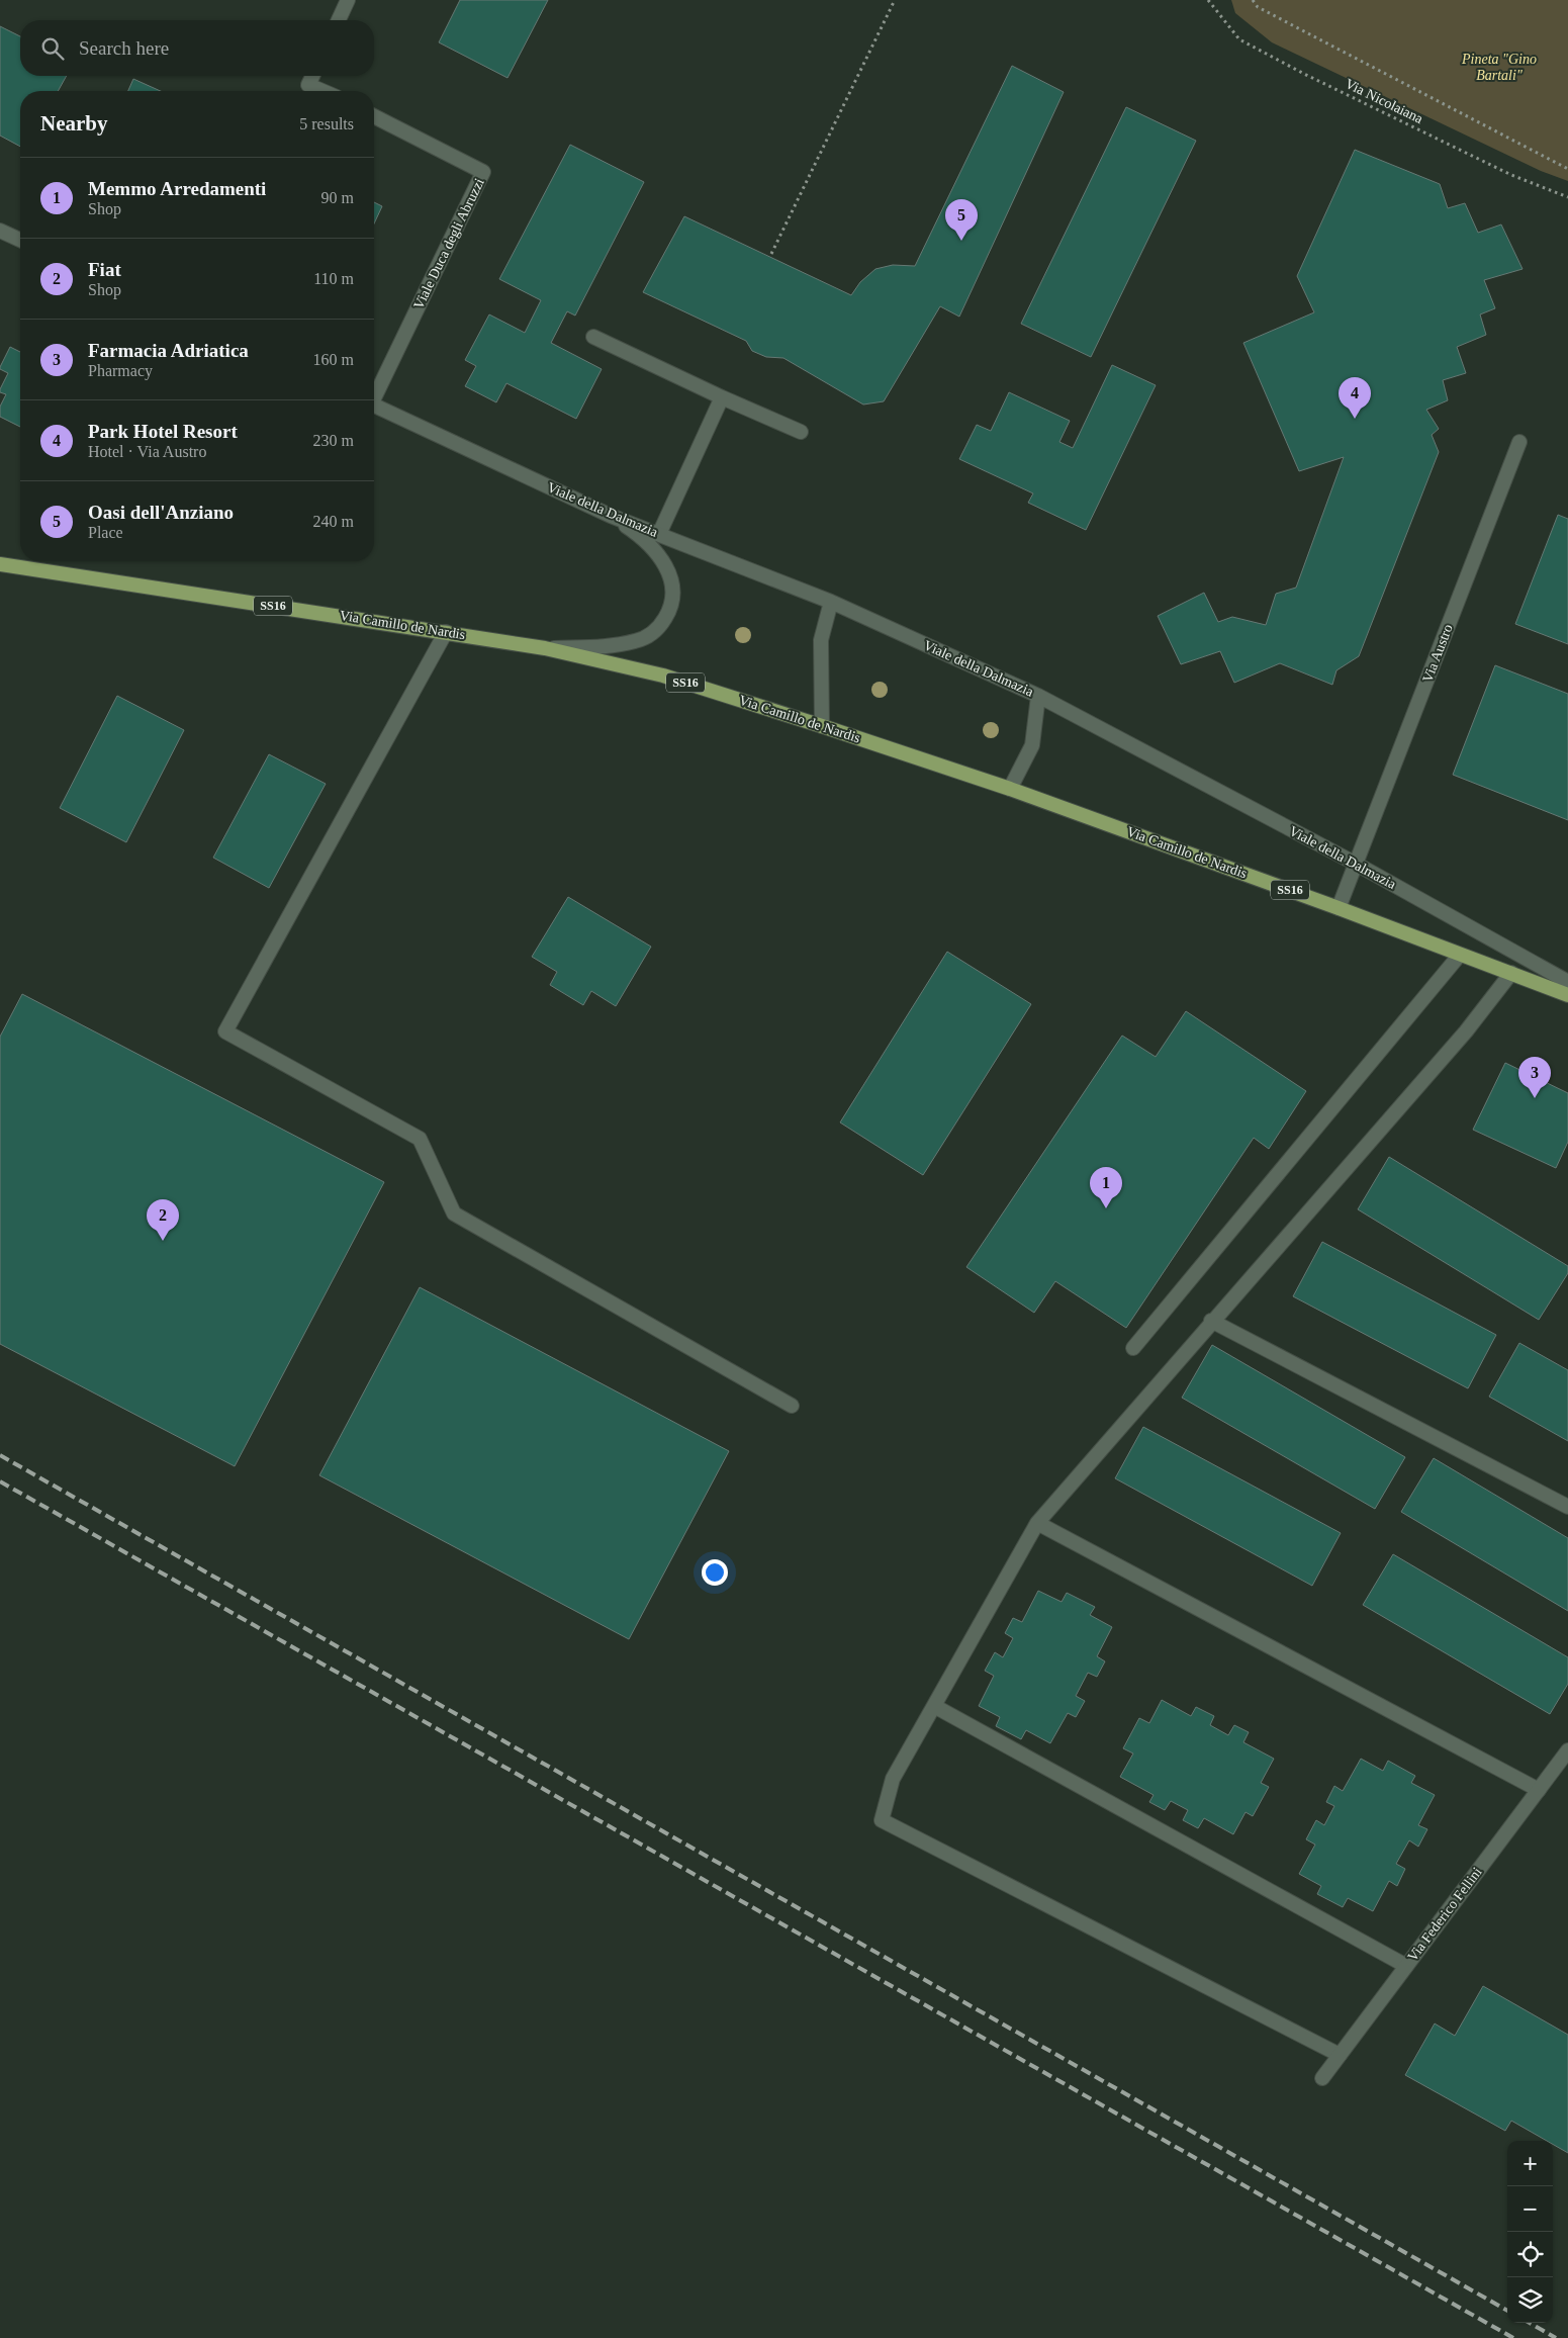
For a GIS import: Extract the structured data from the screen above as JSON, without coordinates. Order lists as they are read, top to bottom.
{
  "streets": {
    "main road": ["SS16", "Via Camillo de Nardis"],
    "street": [
      "Viale Duca degli Abruzzi",
      "Viale della Dalmazia",
      "Via Austro",
      "Via Federico Fellini"
    ],
    "path": ["Via Nicolaiana"]
  },
  "crossings": [
    ["Viale della Dalmazia", "Via Austro"],
    ["Via Camillo de Nardis", "Via Austro"]
  ],
  "parks": ["Pineta \"Gino Bartali\""],
  "page": {
    "search": "Search here",
    "heading": ["Nearby", "5 results"],
    "list": [
      {
        "mark": "1",
        "name": "Memmo Arredamenti",
        "note": "Shop",
        "value": "90 m"
      },
      {
        "mark": "2",
        "name": "Fiat",
        "note": "Shop",
        "value": "110 m"
      },
      {
        "mark": "3",
        "name": "Farmacia Adriatica",
        "note": "Pharmacy",
        "value": "160 m"
      },
      {
        "mark": "4",
        "name": "Park Hotel Resort",
        "note": "Hotel · Via Austro",
        "value": "230 m"
      },
      {
        "mark": "5",
        "name": "Oasi dell'Anziano",
        "note": "Place",
        "value": "240 m"
      }
    ],
    "pins": [
      "5",
      "4",
      "3",
      "1",
      "2"
    ],
    "map_buttons": ["+", "−"]
  }
}
